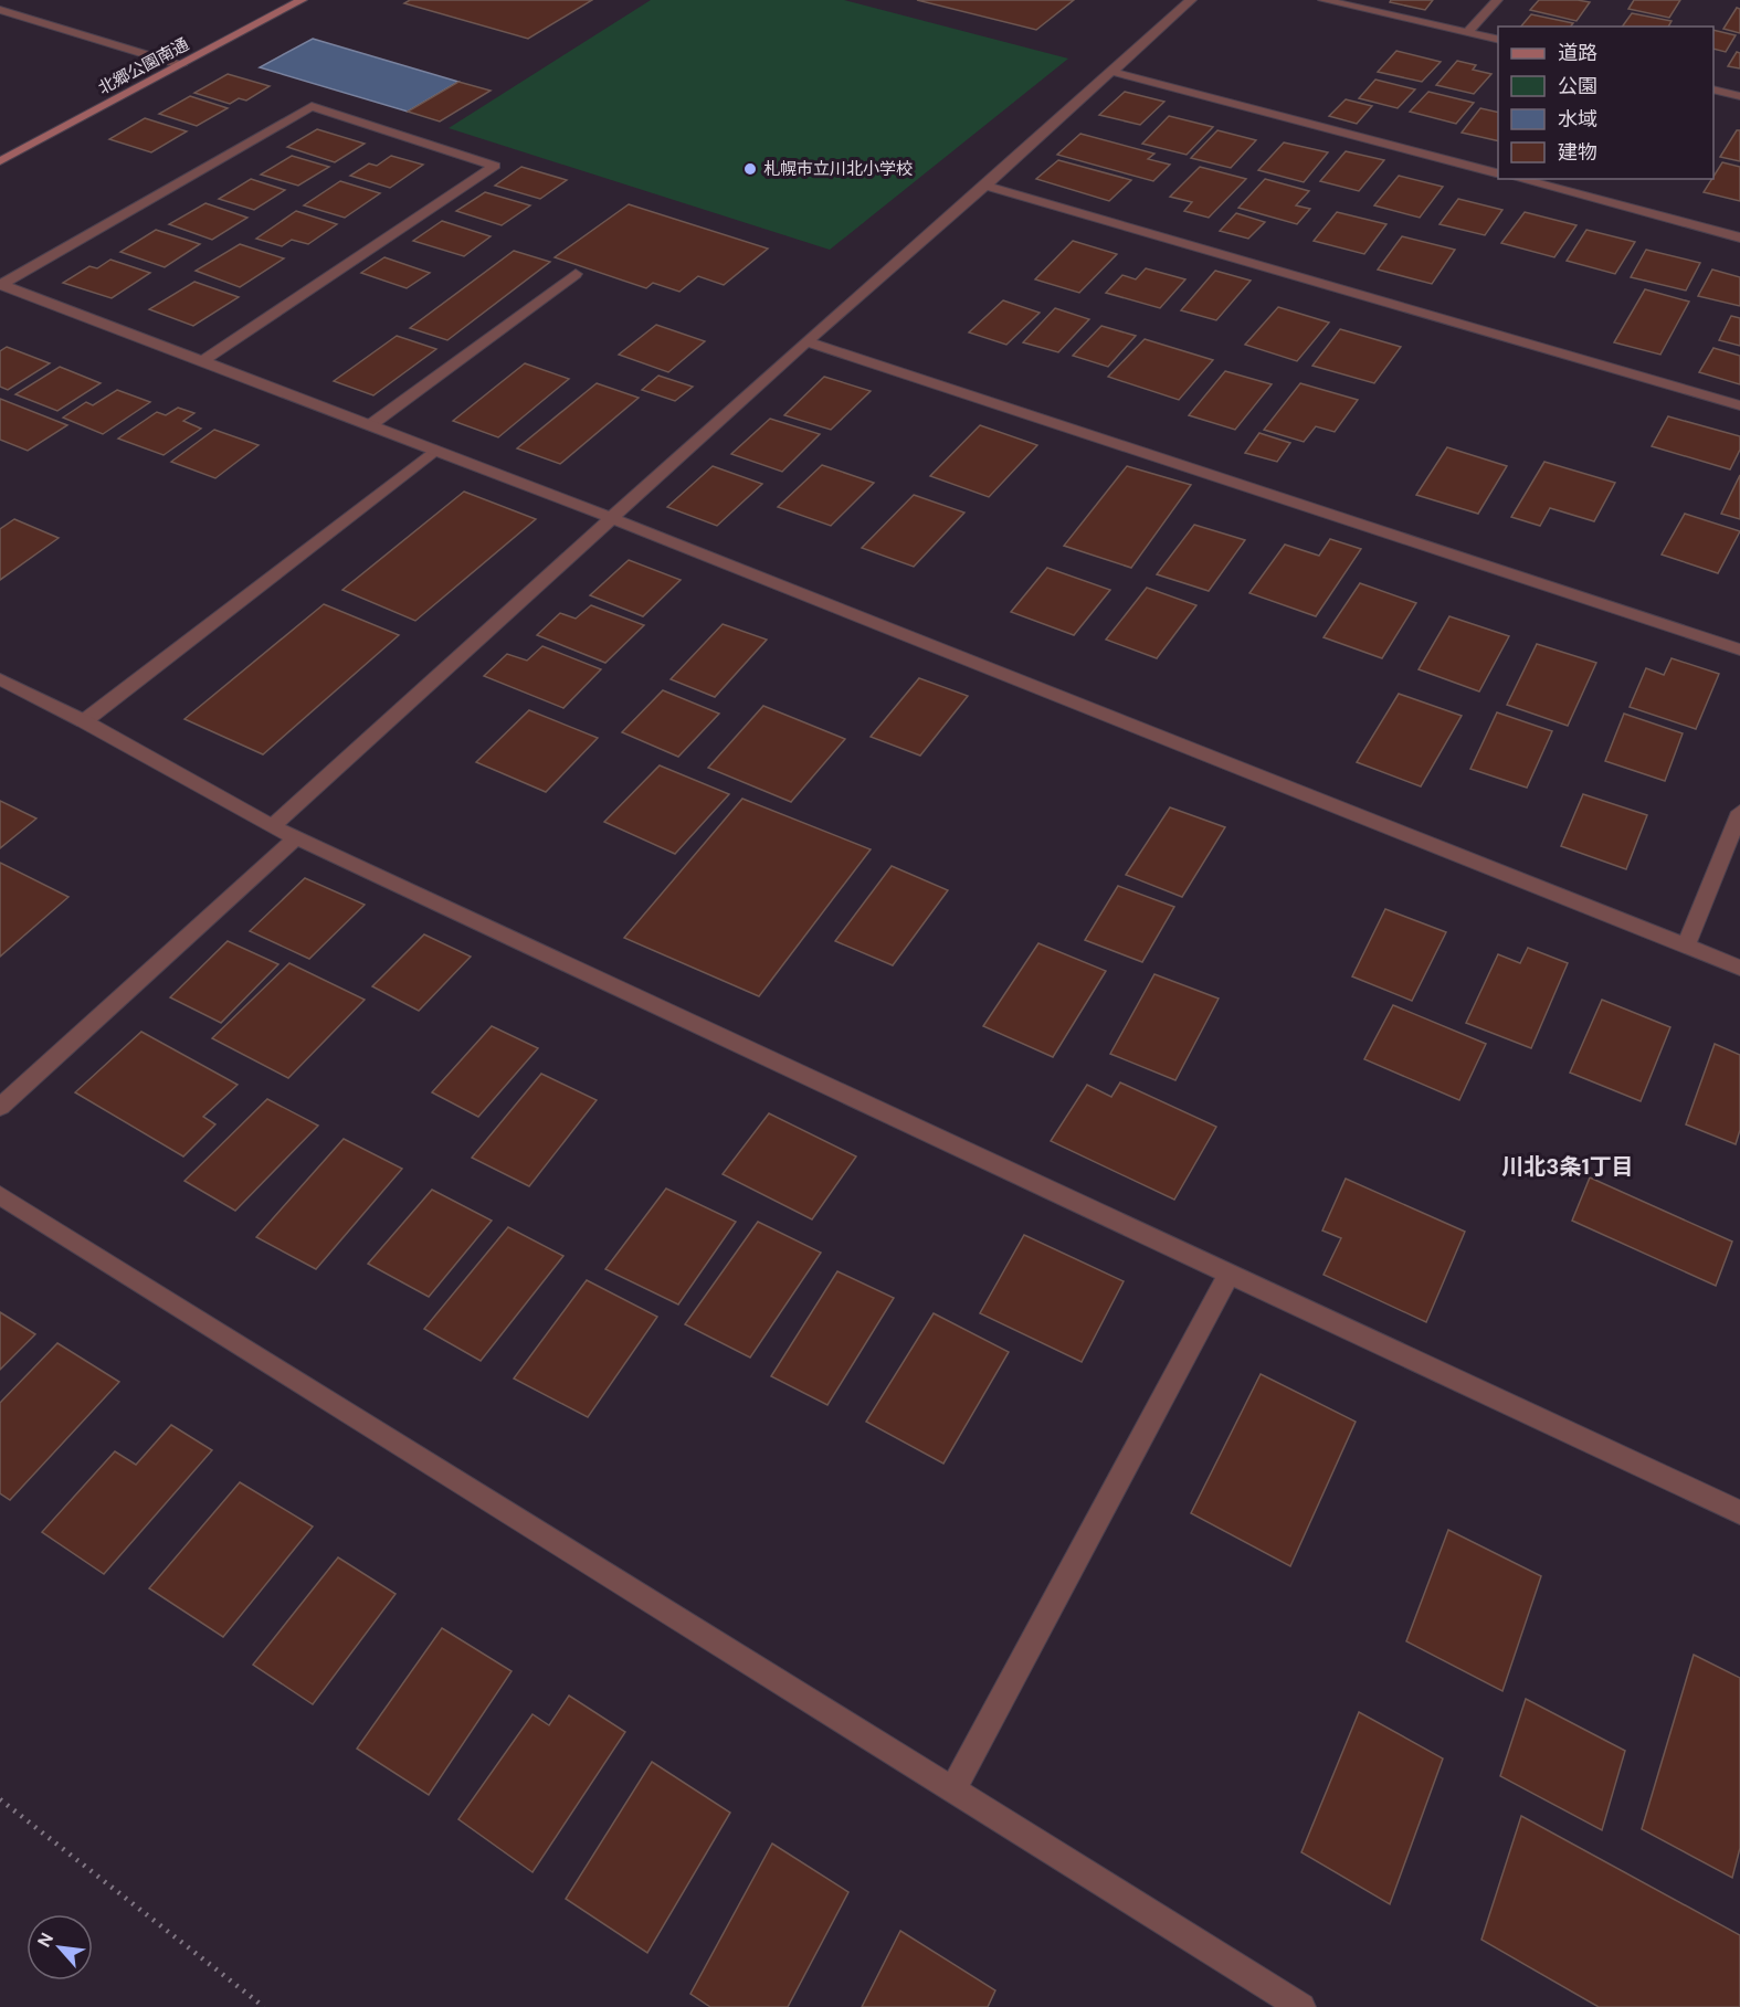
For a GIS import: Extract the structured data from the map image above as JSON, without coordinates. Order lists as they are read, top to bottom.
{
  "streets": {
    "street": ["北郷公園南通"]
  },
  "districts": ["川北3条1丁目"],
  "places": ["札幌市立川北小学校"],
  "legend": [
    "道路",
    "公園",
    "水域",
    "建物"
  ],
  "north": "top left"
}
